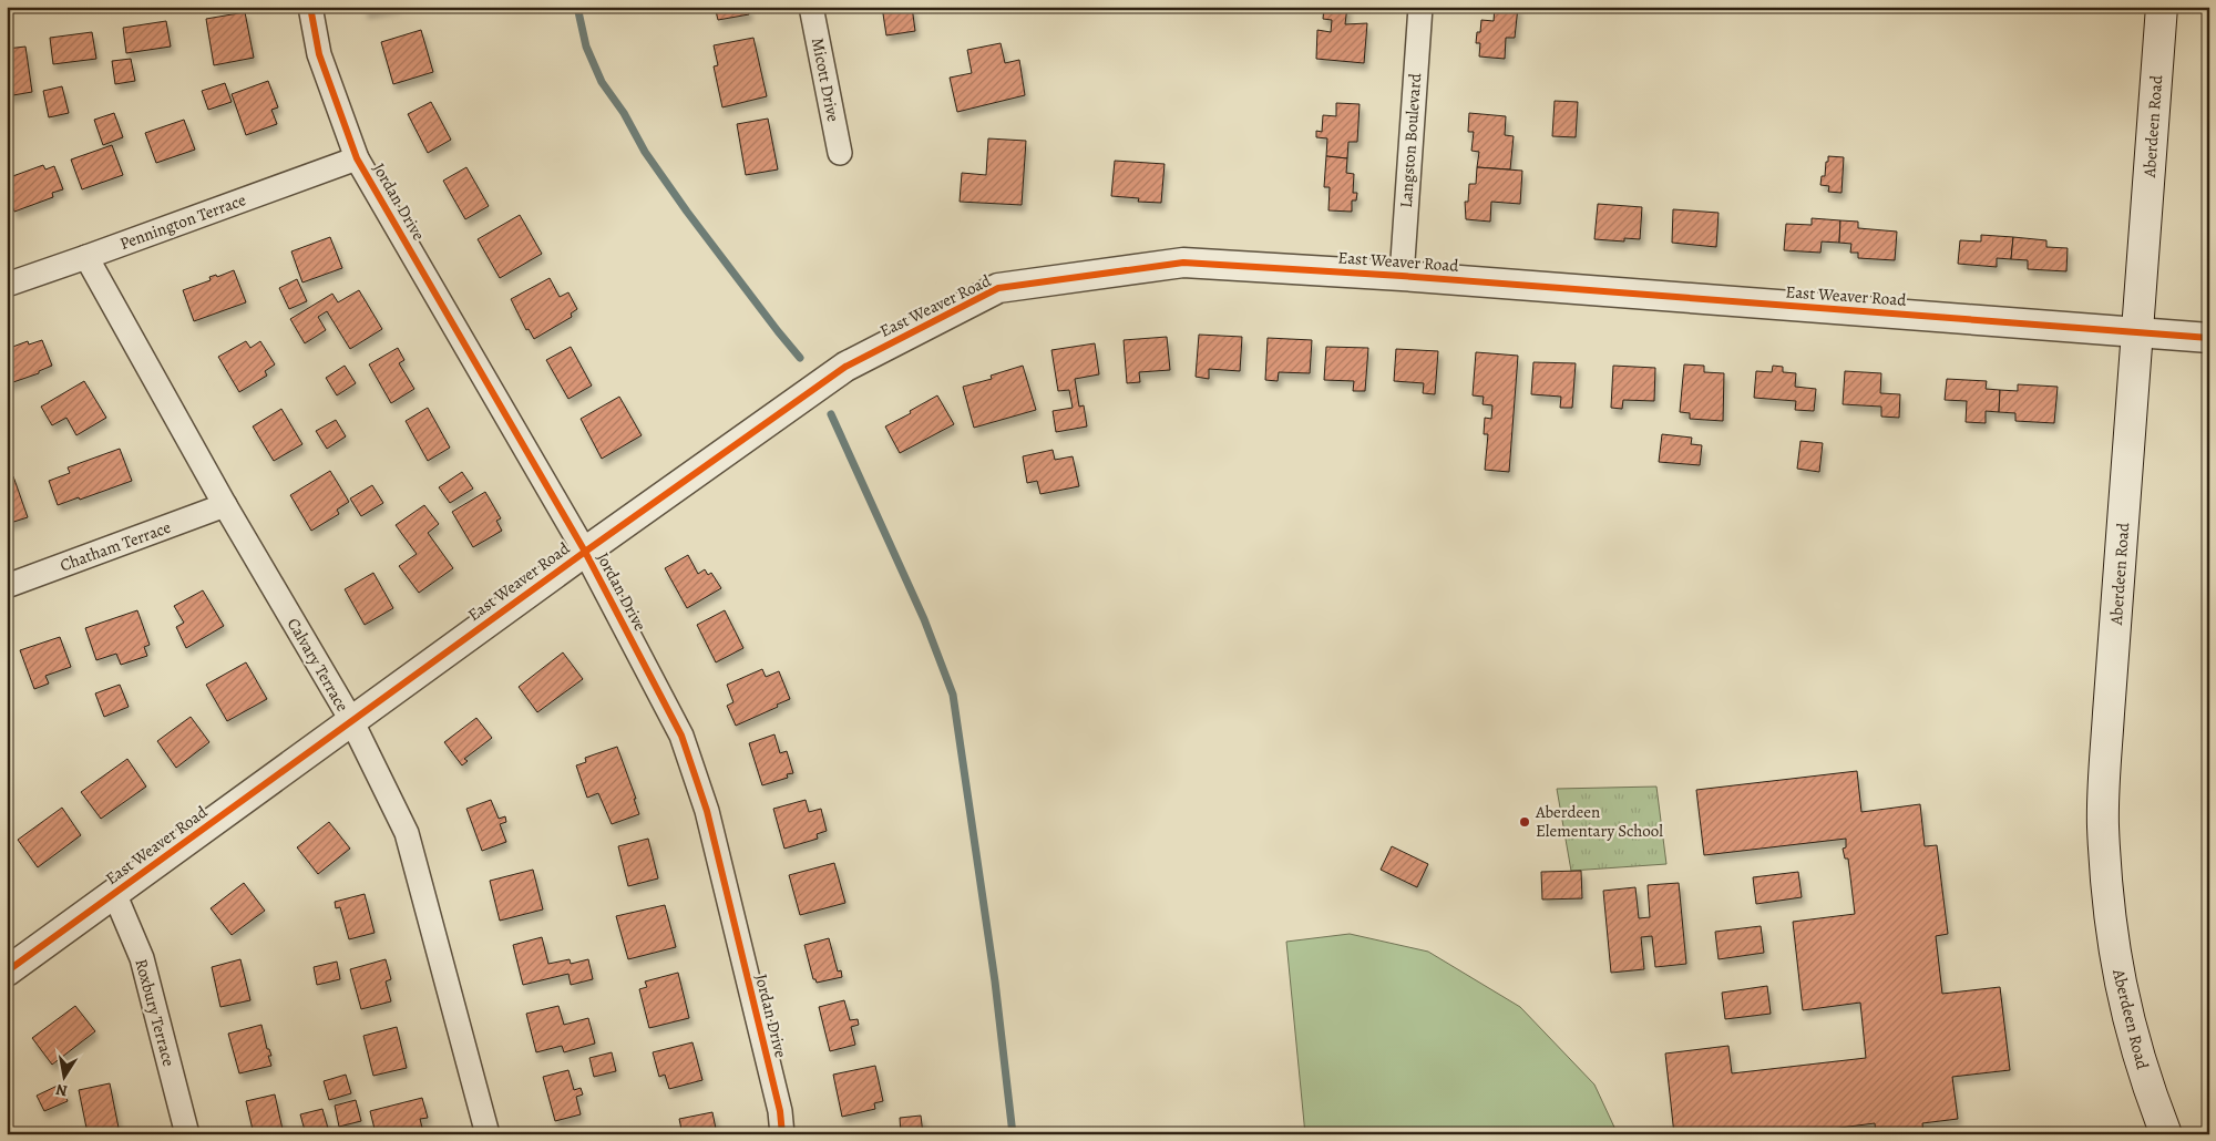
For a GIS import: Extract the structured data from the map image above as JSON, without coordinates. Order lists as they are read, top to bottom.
{
  "streets": {
    "main road": ["Aberdeen Road"],
    "street": [
      "Micott Drive",
      "Langston Boulevard",
      "Jordan Drive",
      "Pennington Terrace",
      "East Weaver Road",
      "Chatham Terrace",
      "Calvary Terrace",
      "Roxbury Terrace"
    ]
  },
  "crossings": [
    ["Aberdeen Road", "East Weaver Road"],
    ["Langston Boulevard", "East Weaver Road"],
    ["Jordan Drive", "Pennington Terrace"],
    ["Jordan Drive", "East Weaver Road"],
    ["Pennington Terrace", "Calvary Terrace"],
    ["East Weaver Road", "Calvary Terrace"],
    ["East Weaver Road", "Roxbury Terrace"],
    ["Chatham Terrace", "Calvary Terrace"]
  ],
  "places": ["Aberdeen Elementary School"],
  "north": "bottom"
}
